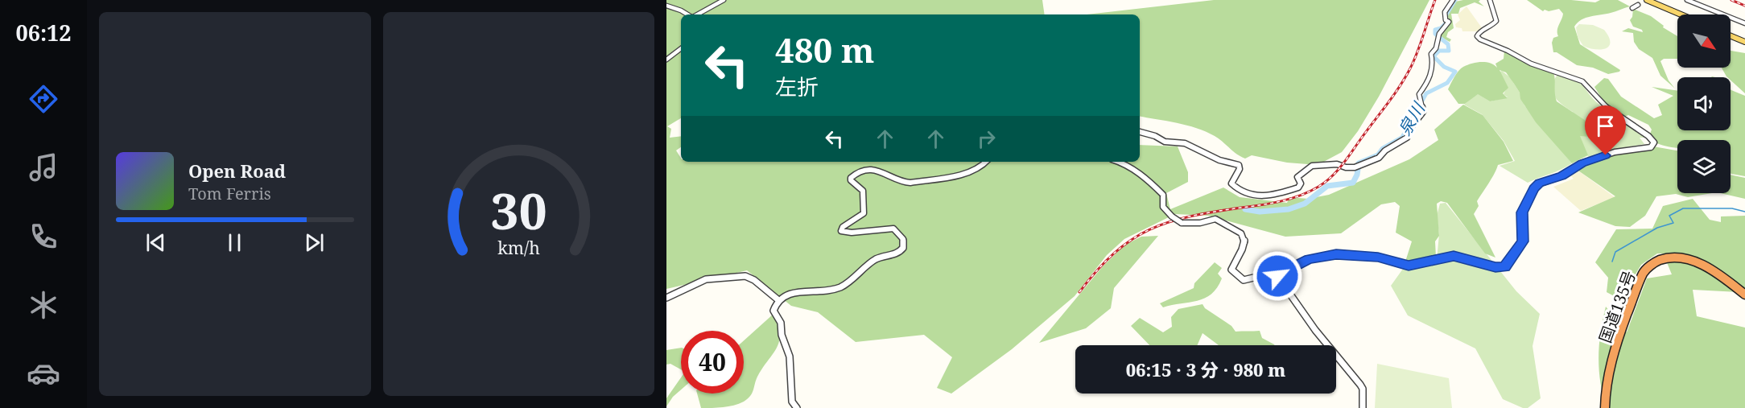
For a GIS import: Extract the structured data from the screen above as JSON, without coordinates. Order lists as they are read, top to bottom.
{
  "streets": {
    "highway": ["国道135号"]
  },
  "water": ["泉川"],
  "north": "bottom right",
  "page": {
    "tabs": "06:12",
    "turn": ["480 m", "左折"],
    "song": ["Open Road", "Tom Ferris"],
    "limit": "40",
    "trip": "06:15 · 3 分 · 980 m",
    "gauge": ["30", "km/h"]
  }
}
